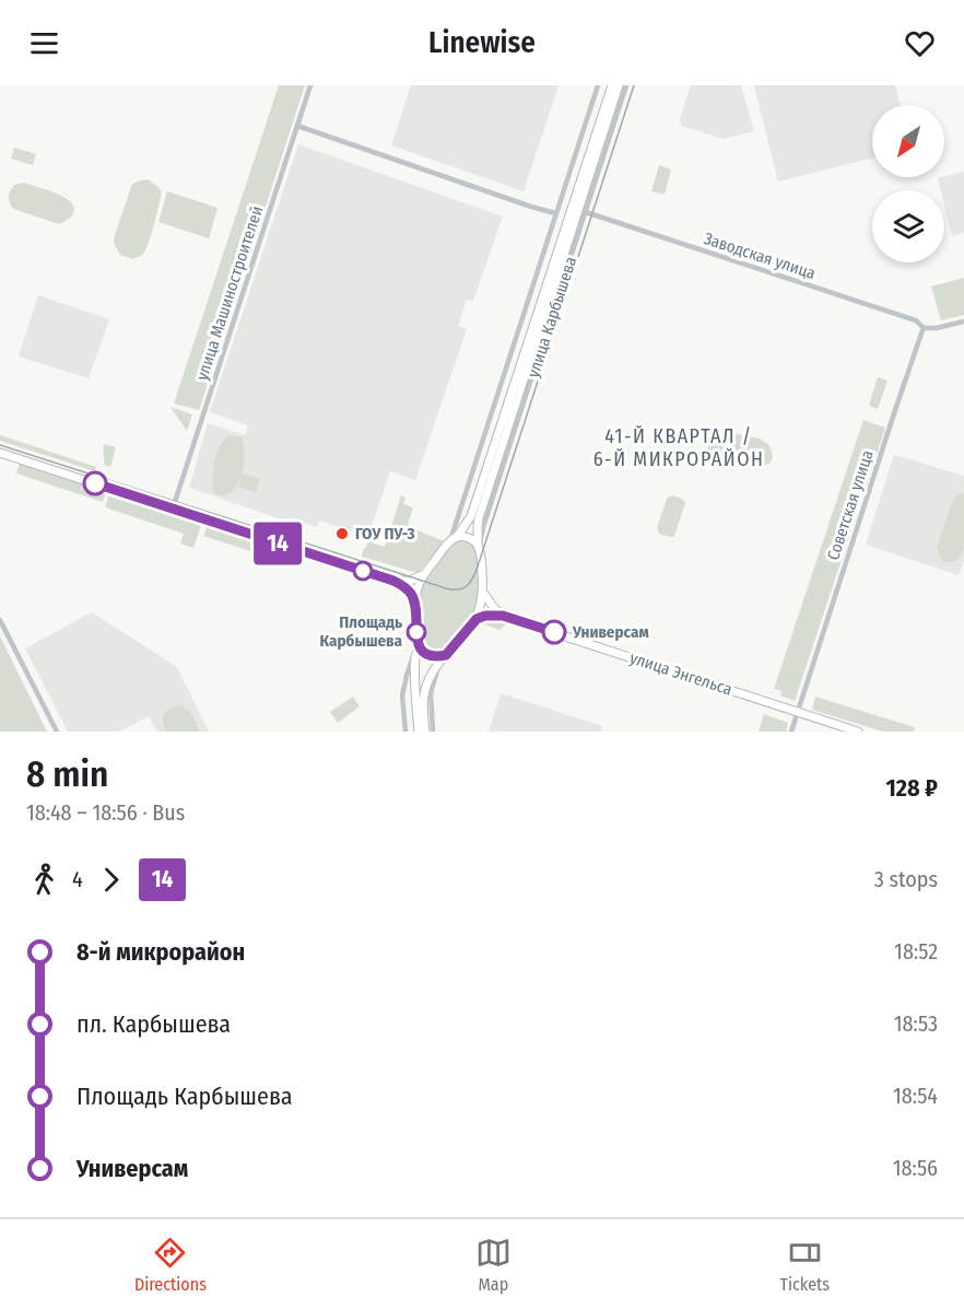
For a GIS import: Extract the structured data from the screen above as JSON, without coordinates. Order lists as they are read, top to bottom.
{
  "streets": {
    "main road": ["улица Карбышева", "улица Энгельса"],
    "street": ["Заводская улица", "улица Машиностроителей", "Советская улица"]
  },
  "crossings": [
    ["Заводская улица", "улица Карбышева"],
    ["Заводская улица", "Советская улица"],
    ["улица Карбышева", "улица Энгельса"],
    ["Советская улица", "улица Энгельса"]
  ],
  "districts": ["41-Й КВАРТАЛ / 6-Й МИКРОРАЙОН"],
  "places": ["ГОУ ПУ-3", "Площадь Карбышева", "Универсам"],
  "lines": ["bus line 14"],
  "north": "bottom left",
  "page": {
    "header": "Linewise",
    "on_map": "14",
    "heading": ["8 min", "18:48 – 18:56 · Bus", "128 ₽"],
    "legs": ["4", "14", "3 stops"],
    "list": [
      {
        "name": "8-й микрорайон",
        "value": "18:52"
      },
      {
        "name": "пл. Карбышева",
        "value": "18:53"
      },
      {
        "name": "Площадь Карбышева",
        "value": "18:54"
      },
      {
        "name": "Универсам",
        "value": "18:56"
      }
    ],
    "tabs": ["Directions", "Map", "Tickets"]
  }
}
